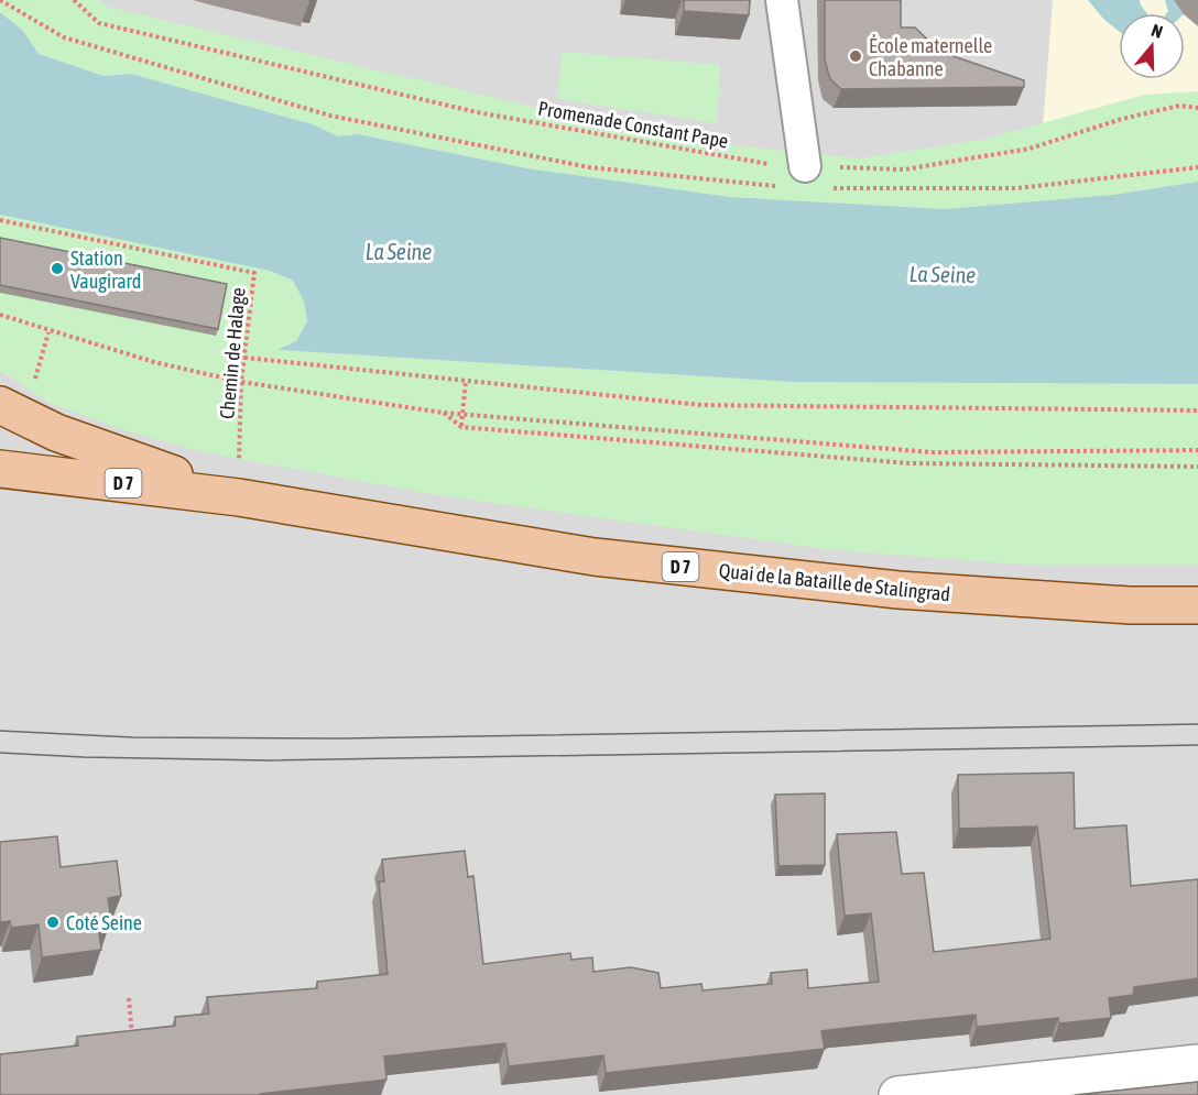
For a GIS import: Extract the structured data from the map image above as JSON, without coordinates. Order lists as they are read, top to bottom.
{
  "streets": {
    "main road": ["D 7", "Quai de la Bataille de Stalingrad"],
    "path": ["Promenade Constant Pape", "Chemin de Halage"]
  },
  "crossings": [
    ["Chemin de Halage", "Quai de la Bataille de Stalingrad"]
  ],
  "water": ["La Seine"],
  "places": ["École maternelle Chabanne", "Station Vaugirard", "Coté Seine"],
  "north": "top"
}
